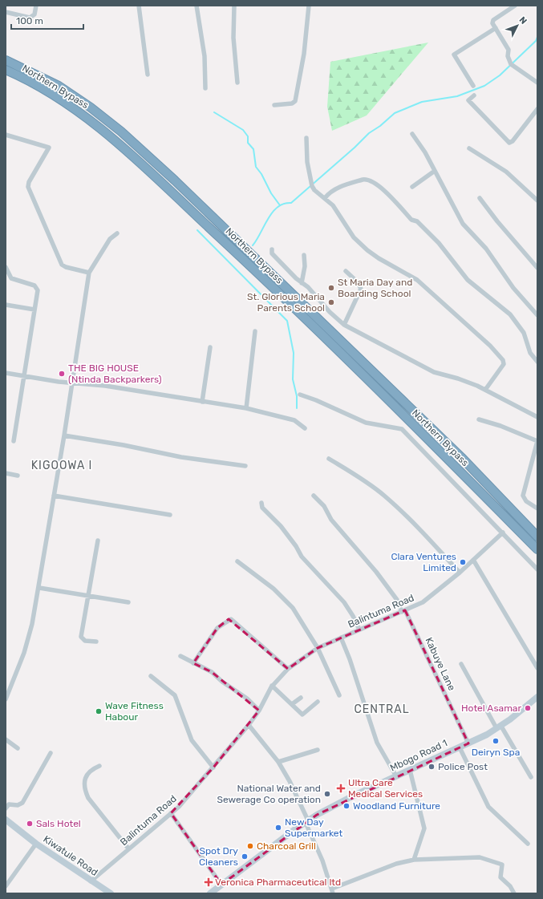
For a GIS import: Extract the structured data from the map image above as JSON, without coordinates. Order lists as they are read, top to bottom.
{
  "streets": {
    "highway": ["Northern Bypass"],
    "main road": ["Mbogo Road 1", "Kiwatule Road"],
    "street": ["Balintuma Road", "Kabuye Lane"]
  },
  "crossings": [
    ["Balintuma Road", "Kabuye Lane"],
    ["Balintuma Road", "Kiwatule Road"],
    ["Kabuye Lane", "Mbogo Road 1"]
  ],
  "districts": ["KIGOOWA I", "CENTRAL"],
  "places": {
    "other": [
      "St Maria Day and Boarding School",
      "St. Glorious Maria Parents School",
      "THE BIG HOUSE (Ntinda Backparkers)",
      "Clara Ventures Limited",
      "Hotel Asamar",
      "Wave Fitness Habour",
      "Deiryn Spa",
      "Police Post",
      "National Water and Sewerage Co operation",
      "Woodland Furniture",
      "Sals Hotel",
      "New Day Supermarket",
      "Charcoal Grill",
      "Spot Dry Cleaners"
    ],
    "health": ["Ultra Care Medical Services", "Veronica Pharmaceutical ltd"]
  },
  "scale_bar": "100 m",
  "north": "top right"
}
